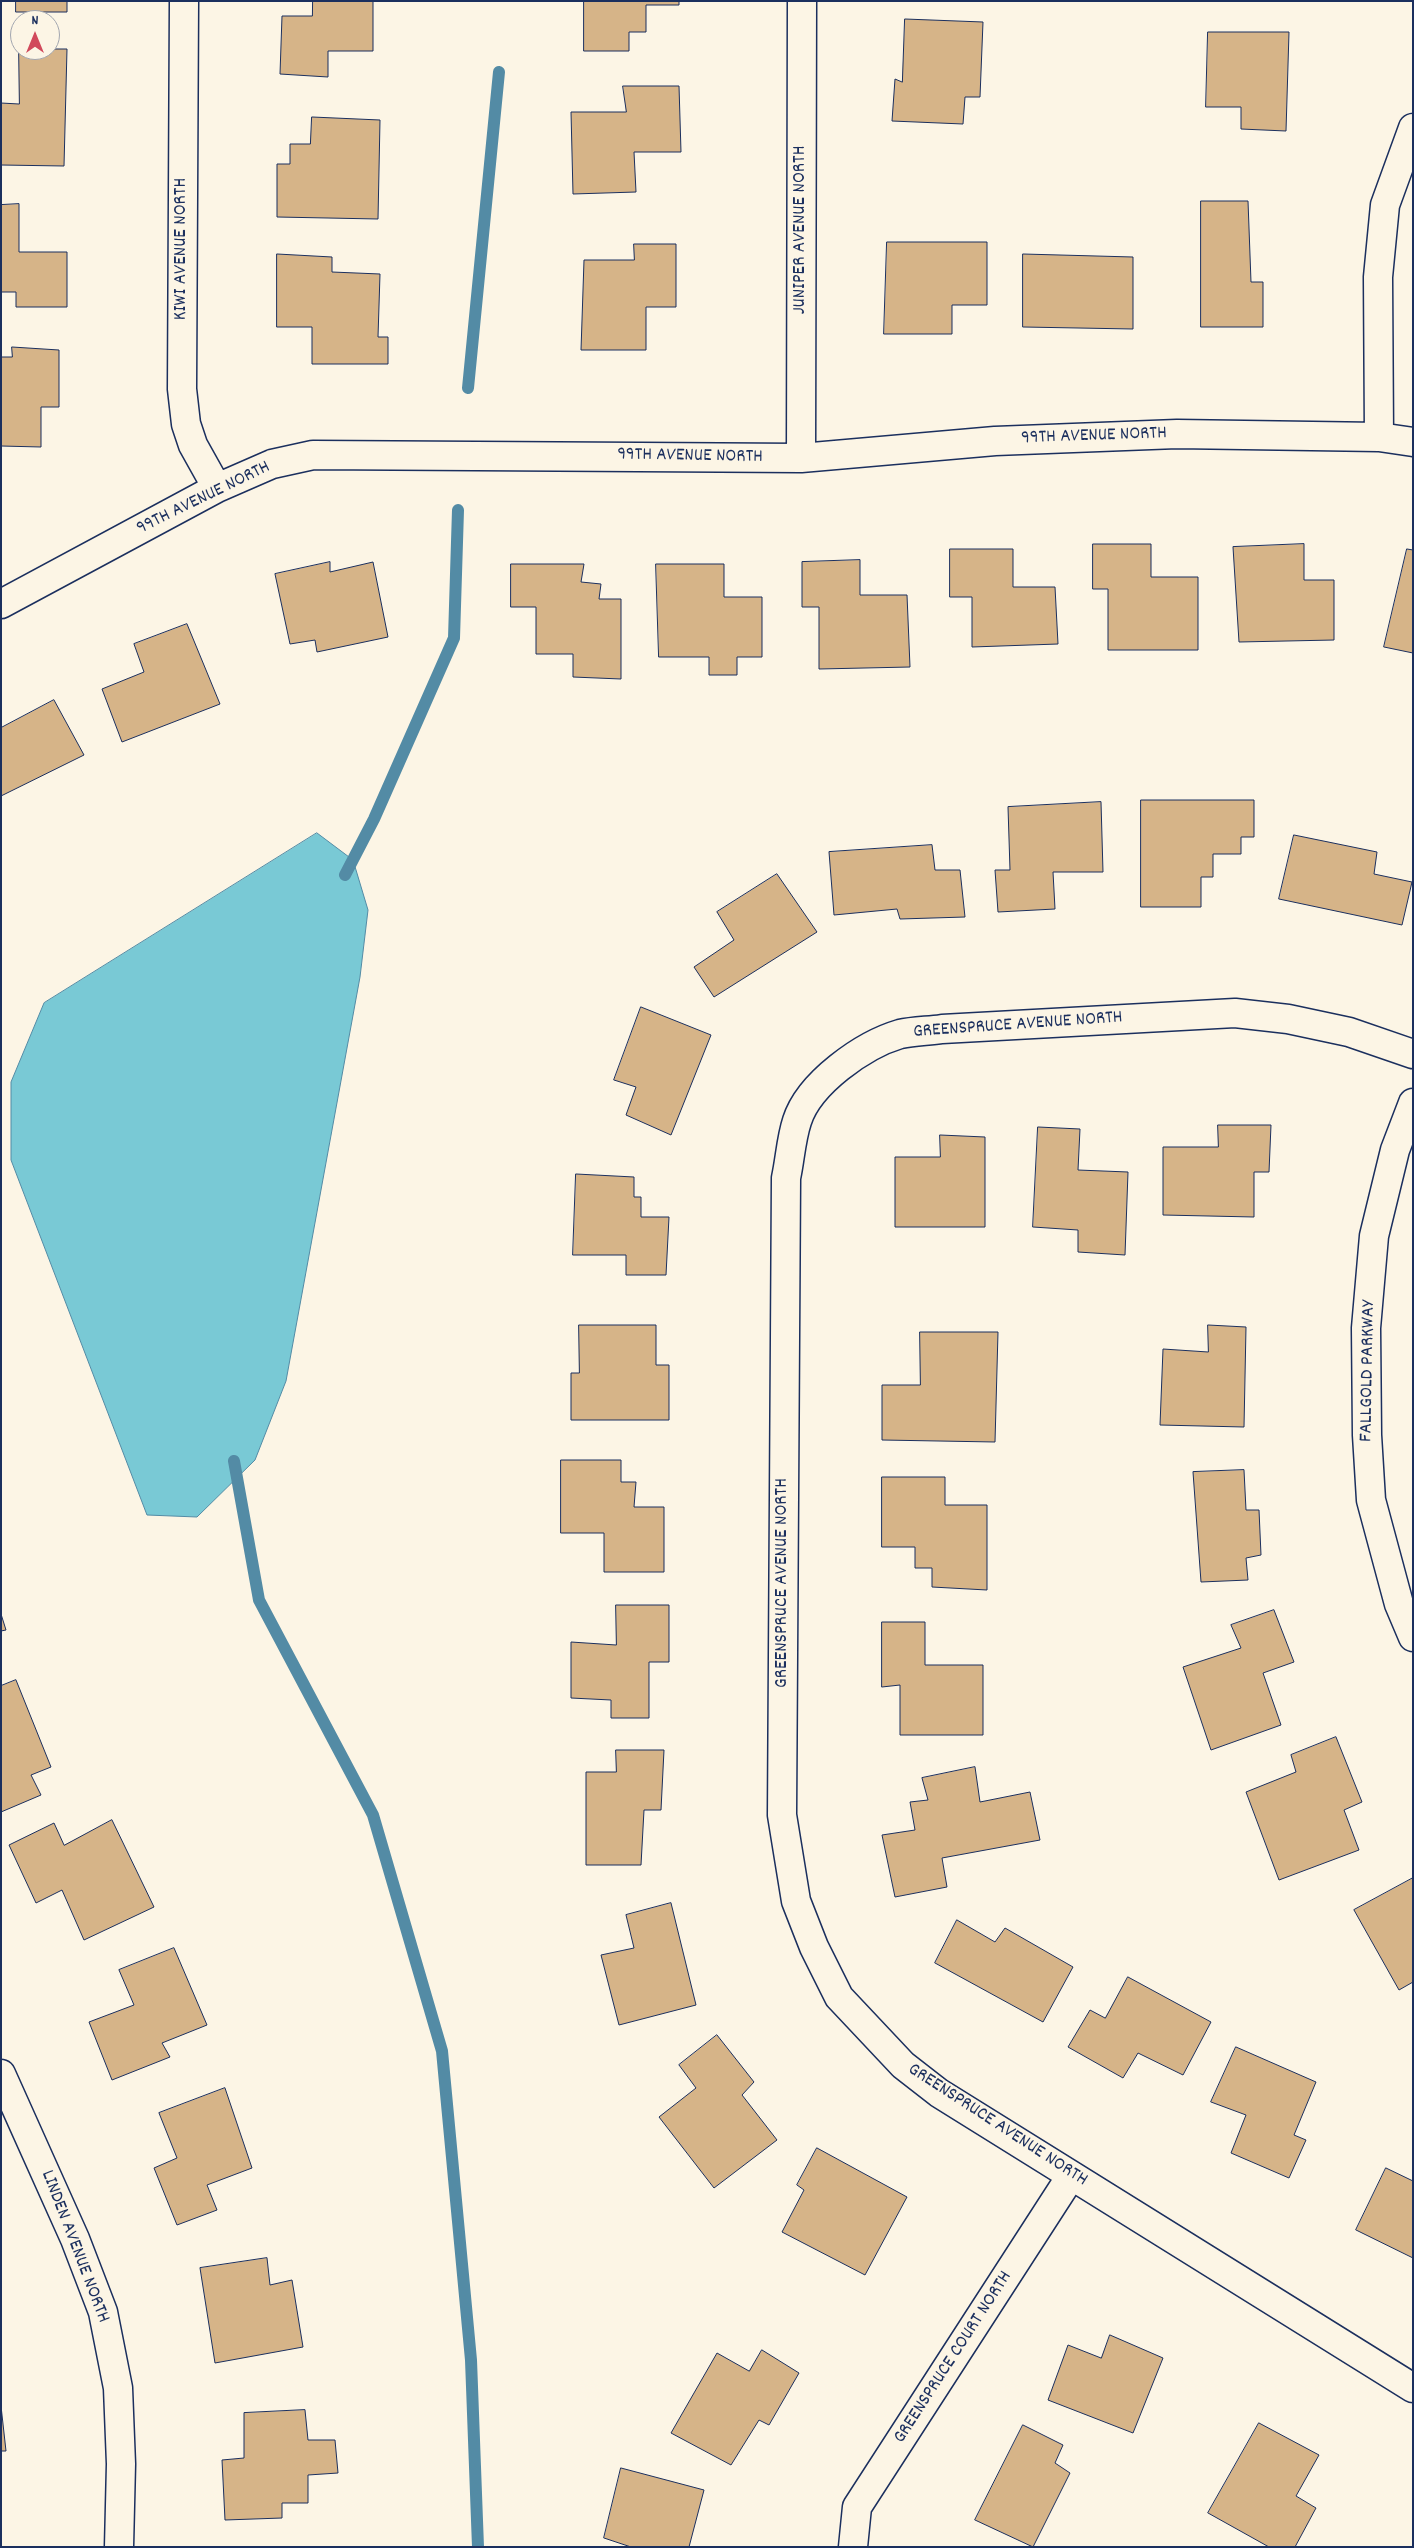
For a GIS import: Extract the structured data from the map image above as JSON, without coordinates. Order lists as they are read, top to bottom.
{
  "streets": {
    "street": [
      "JUNIPER AVENUE NORTH",
      "KIWI AVENUE NORTH",
      "99TH AVENUE NORTH",
      "GREENSPRUCE AVENUE NORTH",
      "FALLGOLD PARKWAY",
      "LINDEN AVENUE NORTH",
      "GREENSPRUCE COURT NORTH"
    ]
  },
  "crossings": [
    ["JUNIPER AVENUE NORTH", "99TH AVENUE NORTH"],
    ["KIWI AVENUE NORTH", "99TH AVENUE NORTH"],
    ["GREENSPRUCE AVENUE NORTH", "GREENSPRUCE COURT NORTH"]
  ],
  "north": "top"
}
